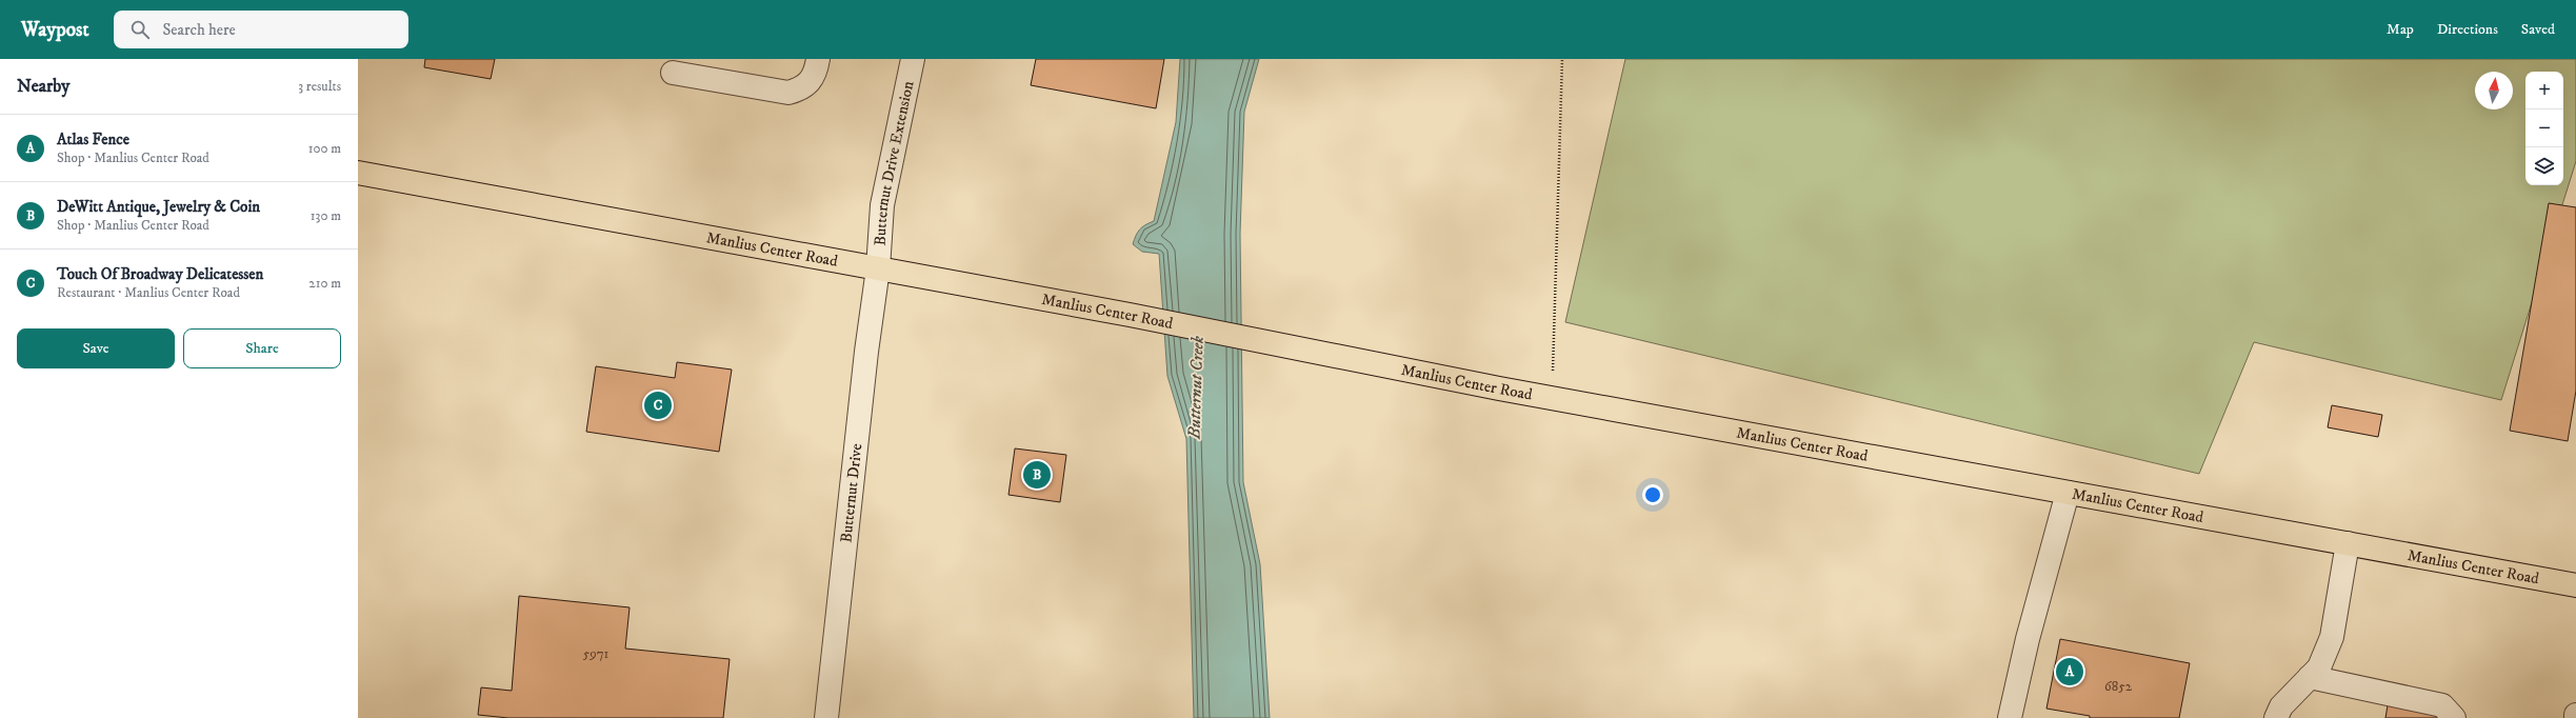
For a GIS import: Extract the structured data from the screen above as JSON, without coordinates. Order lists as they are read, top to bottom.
{
  "streets": {
    "main road": ["Manlius Center Road"],
    "street": ["Butternut Drive Extension", "Butternut Drive"]
  },
  "crossings": [
    ["Butternut Drive Extension", "Manlius Center Road"],
    ["Butternut Drive Extension", "Butternut Drive"],
    ["Manlius Center Road", "Butternut Drive"]
  ],
  "water": ["Butternut Creek"],
  "house_numbers": ["5971", "6852"],
  "north": "top",
  "page": {
    "header": "Waypost",
    "search": "Search here",
    "nav": ["Map", "Directions", "Saved"],
    "heading": ["Nearby", "3 results"],
    "map_buttons": ["+", "−"],
    "list": [
      {
        "mark": "A",
        "name": "Atlas Fence",
        "note": "Shop · Manlius Center Road",
        "value": "100 m"
      },
      {
        "mark": "B",
        "name": "DeWitt Antique, Jewelry & Coin",
        "note": "Shop · Manlius Center Road",
        "value": "130 m"
      },
      {
        "mark": "C",
        "name": "Touch Of Broadway Delicatessen",
        "note": "Restaurant · Manlius Center Road",
        "value": "210 m"
      }
    ],
    "buttons": ["Save", "Share"],
    "pins": ["C", "B", "A"]
  }
}
